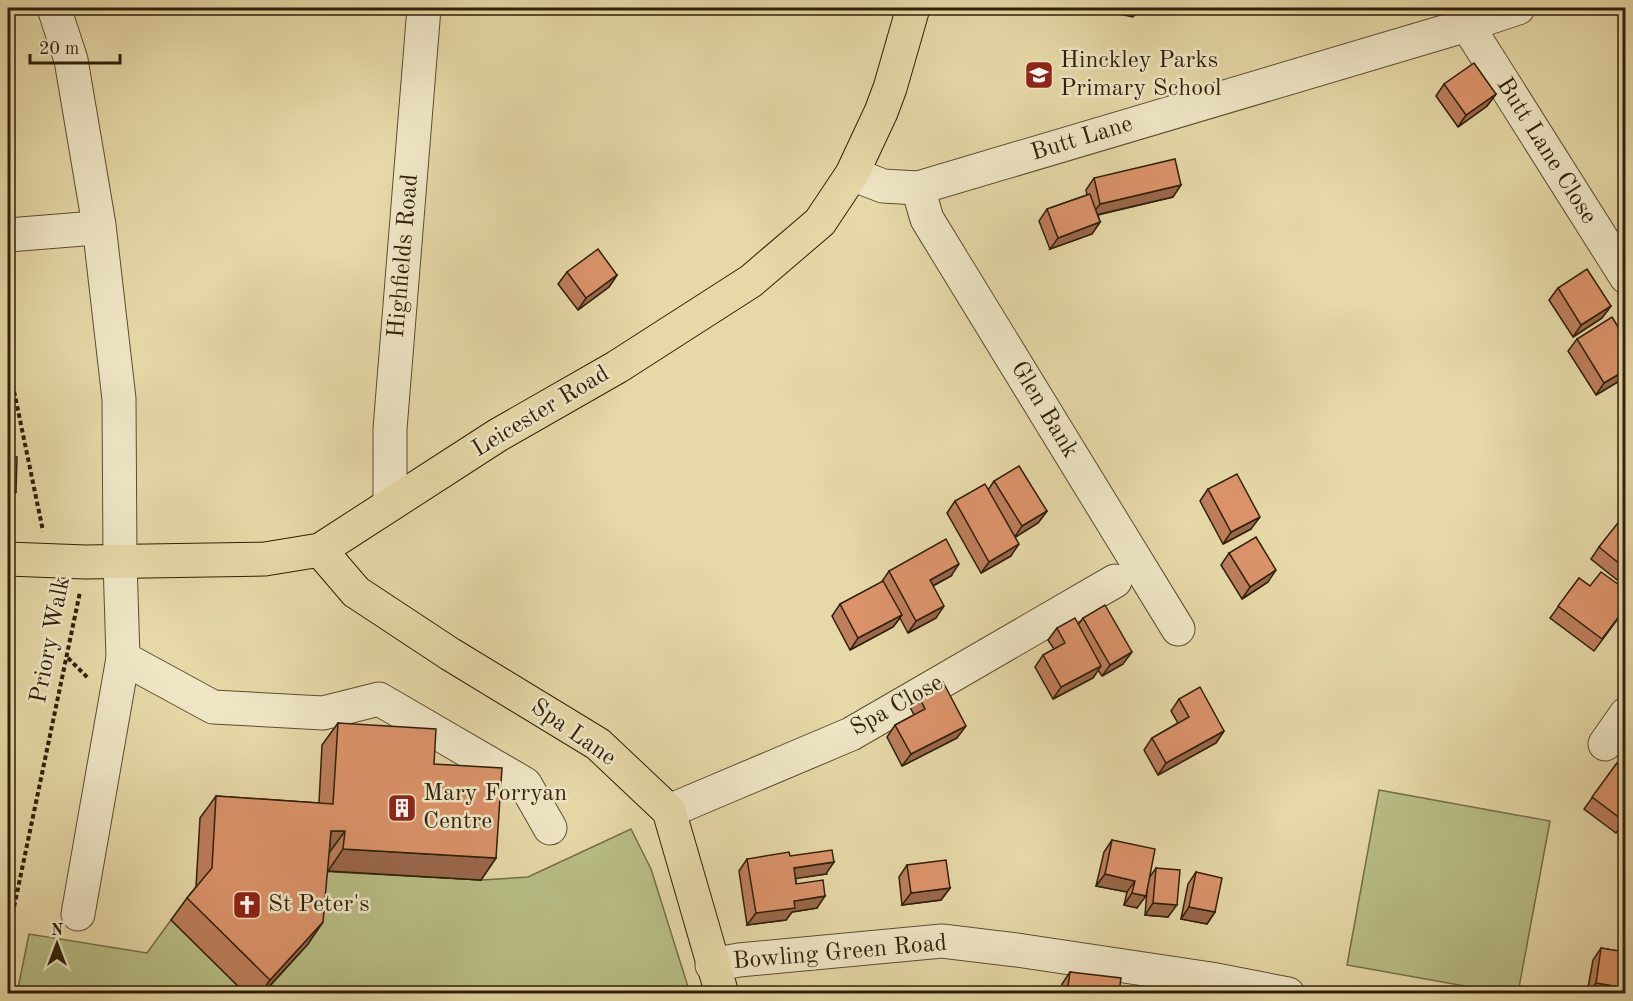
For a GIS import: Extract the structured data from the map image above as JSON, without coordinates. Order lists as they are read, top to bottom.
{
  "streets": {
    "main road": ["Leicester Road", "Spa Lane"],
    "street": [
      "Butt Lane",
      "Butt Lane Close",
      "Highfields Road",
      "Glen Bank",
      "Spa Close",
      "Bowling Green Road"
    ],
    "path": ["Priory Walk"]
  },
  "crossings": [
    ["Butt Lane", "Butt Lane Close"],
    ["Butt Lane", "Glen Bank"],
    ["Butt Lane", "Leicester Road"],
    ["Highfields Road", "Leicester Road"],
    ["Leicester Road", "Priory Walk"],
    ["Leicester Road", "Spa Lane"],
    ["Spa Close", "Spa Lane"]
  ],
  "places": {
    "school or university": ["Hinckley Parks Primary School"],
    "building": ["Mary Forryan Centre"],
    "church": ["St Peter's"]
  },
  "scale_bar": "20 m",
  "north": "top"
}
